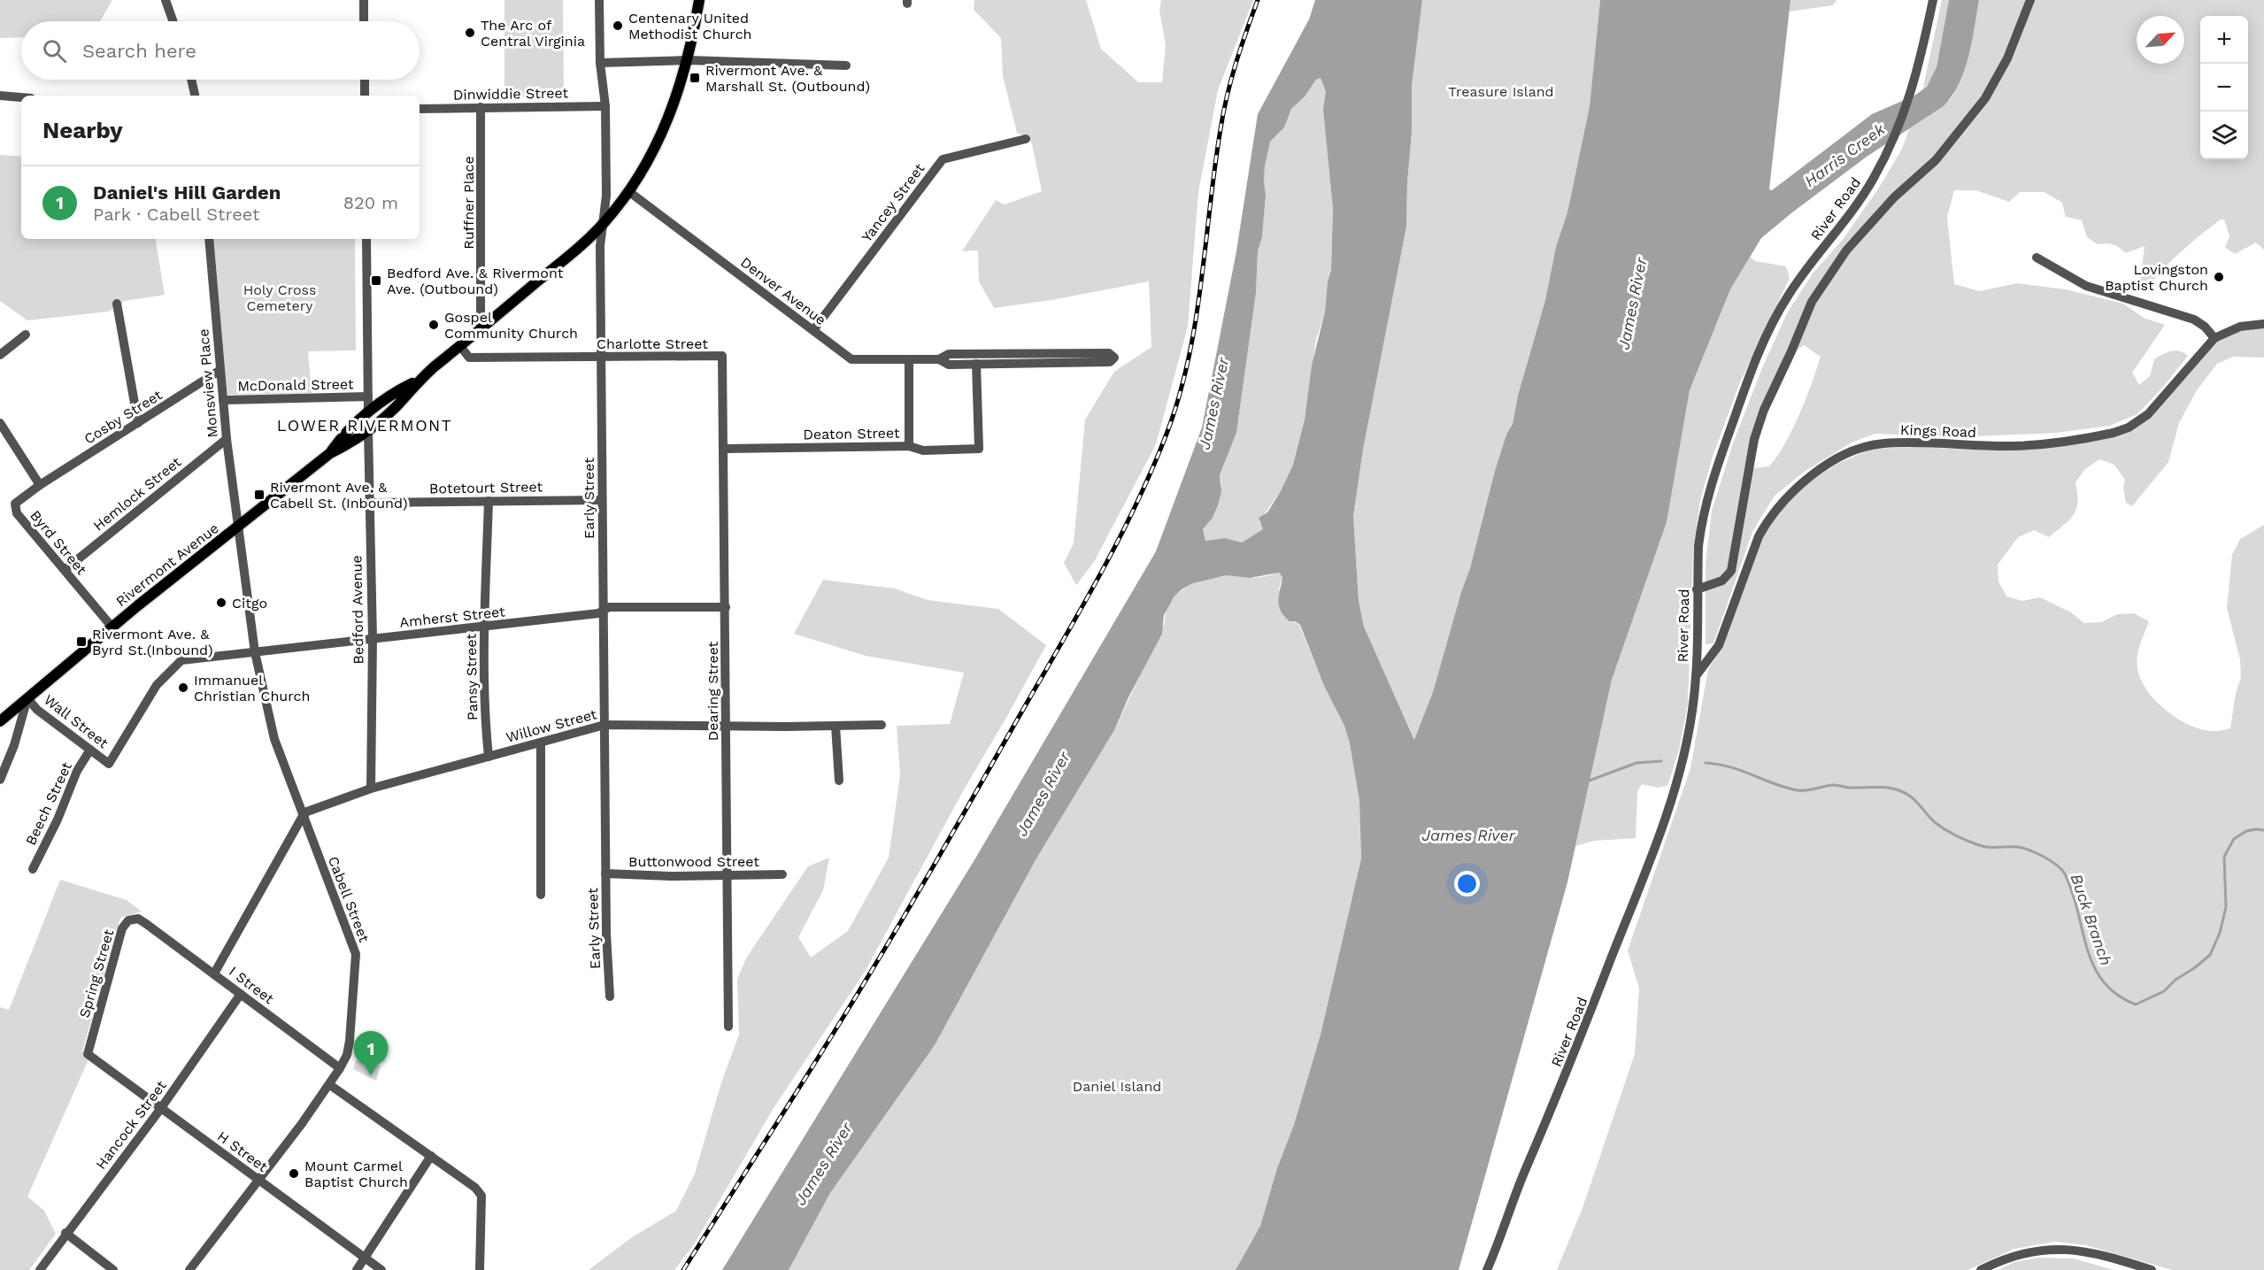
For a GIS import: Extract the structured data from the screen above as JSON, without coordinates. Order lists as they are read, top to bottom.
{
  "streets": {
    "main road": ["Rivermont Avenue"],
    "street": [
      "Dinwiddie Street",
      "Ruffner Place",
      "Yancey Street",
      "River Road",
      "Denver Avenue",
      "Charlotte Street",
      "Monsview Place",
      "McDonald Street",
      "Cosby Street",
      "Kings Road",
      "Deaton Street",
      "Botetourt Street",
      "Hemlock Street",
      "Early Street",
      "Byrd Street",
      "Bedford Avenue",
      "Amherst Street",
      "Pansy Street",
      "Dearing Street",
      "Wall Street",
      "Willow Street",
      "Beech Street",
      "Buttonwood Street",
      "Cabell Street",
      "Spring Street",
      "I Street",
      "Hancock Street",
      "H Street"
    ]
  },
  "crossings": [
    ["Dinwiddie Street", "Ruffner Place"],
    ["Dinwiddie Street", "Early Street"],
    ["Ruffner Place", "Rivermont Avenue"],
    ["Yancey Street", "Denver Avenue"],
    ["River Road", "Kings Road"],
    ["Denver Avenue", "Deaton Street"],
    ["Denver Avenue", "Rivermont Avenue"],
    ["Charlotte Street", "Early Street"],
    ["Charlotte Street", "Rivermont Avenue"],
    ["Charlotte Street", "Dearing Street"],
    ["Monsview Place", "McDonald Street"],
    ["Monsview Place", "Cosby Street"],
    ["Monsview Place", "Hemlock Street"],
    ["Monsview Place", "Rivermont Avenue"],
    ["Monsview Place", "Cabell Street"],
    ["Cosby Street", "Byrd Street"],
    ["Deaton Street", "Dearing Street"],
    ["Botetourt Street", "Early Street"],
    ["Botetourt Street", "Bedford Avenue"],
    ["Botetourt Street", "Pansy Street"],
    ["Hemlock Street", "Byrd Street"],
    ["Early Street", "Rivermont Avenue"],
    ["Early Street", "Amherst Street"],
    ["Early Street", "Willow Street"],
    ["Early Street", "Buttonwood Street"],
    ["Byrd Street", "Rivermont Avenue"],
    ["Rivermont Avenue", "Bedford Avenue"],
    ["Rivermont Avenue", "Wall Street"],
    ["Rivermont Avenue", "Cabell Street"],
    ["Bedford Avenue", "Amherst Street"],
    ["Bedford Avenue", "Willow Street"],
    ["Amherst Street", "Pansy Street"],
    ["Amherst Street", "Dearing Street"],
    ["Amherst Street", "Wall Street"],
    ["Amherst Street", "Cabell Street"],
    ["Pansy Street", "Willow Street"],
    ["Dearing Street", "Willow Street"],
    ["Dearing Street", "Buttonwood Street"],
    ["Wall Street", "Beech Street"],
    ["Willow Street", "Cabell Street"],
    ["Cabell Street", "I Street"],
    ["Cabell Street", "H Street"],
    ["Spring Street", "I Street"],
    ["Spring Street", "H Street"],
    ["I Street", "Hancock Street"],
    ["Hancock Street", "H Street"]
  ],
  "districts": ["LOWER RIVERMONT"],
  "water": ["Harris Creek", "James River", "Buck Branch"],
  "parks": ["Treasure Island", "Holy Cross Cemetery", "Daniel Island"],
  "places": {
    "other": [
      "Centenary United Methodist Church",
      "The Arc of Central Virginia",
      "Lovingston Baptist Church",
      "Gospel Community Church",
      "Citgo",
      "Immanuel Christian Church",
      "Mount Carmel Baptist Church"
    ],
    "transit": [
      "Rivermont Ave. & Marshall St. (Outbound)",
      "Bedford Ave. & Rivermont Ave. (Outbound)",
      "Rivermont Ave. & Cabell St. (Inbound)",
      "Rivermont Ave. & Byrd St.(Inbound)"
    ]
  },
  "north": "top right",
  "page": {
    "map_buttons": ["+", "−"],
    "search": "Search here",
    "heading": "Nearby",
    "list": [
      {
        "mark": "1",
        "name": "Daniel's Hill Garden",
        "note": "Park · Cabell Street",
        "value": "820 m"
      }
    ],
    "pins": "1"
  }
}
